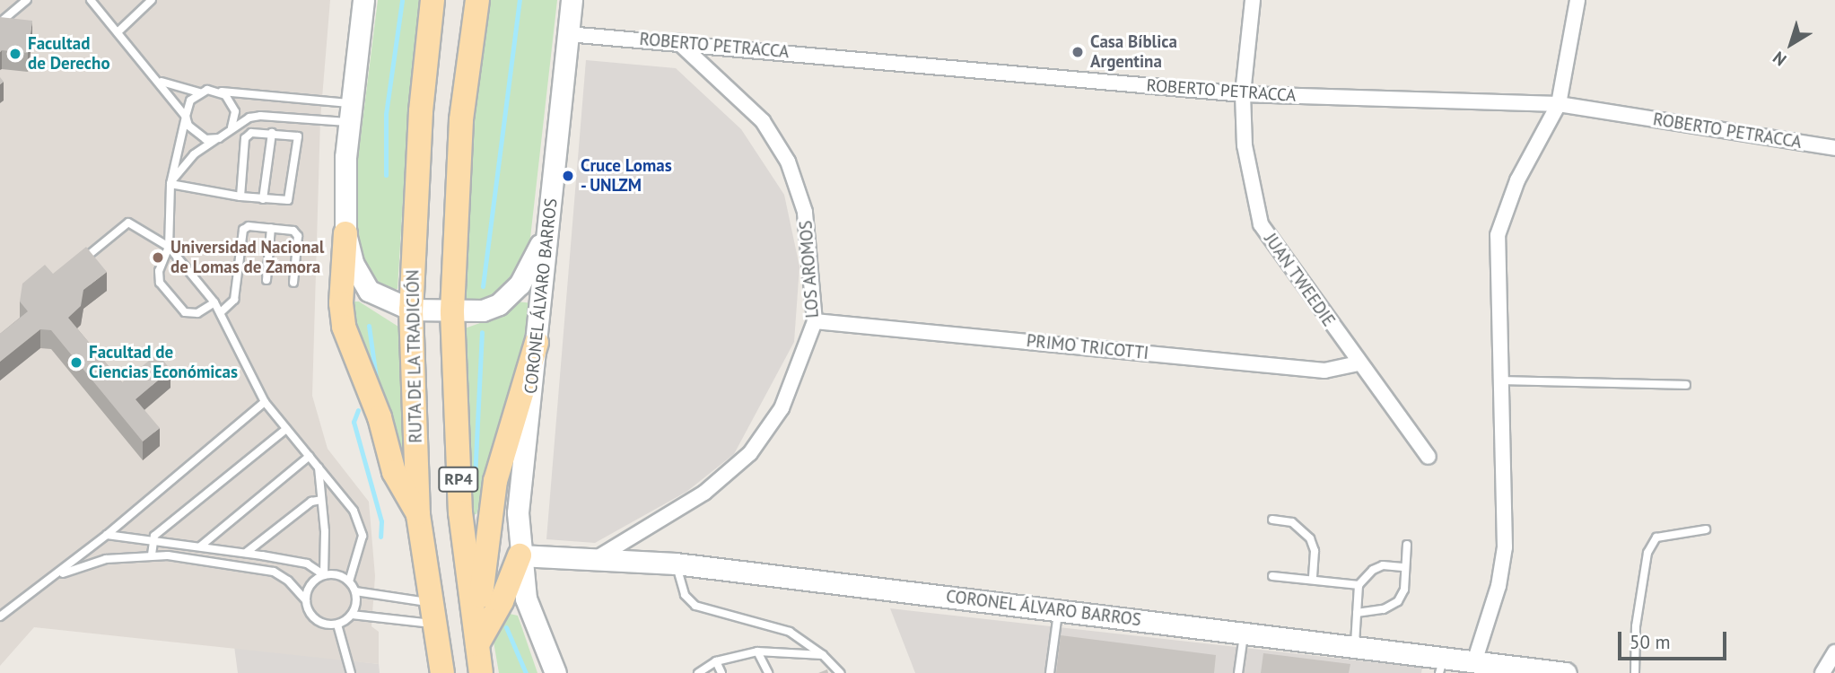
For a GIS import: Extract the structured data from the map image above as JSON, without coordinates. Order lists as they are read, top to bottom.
{
  "streets": {
    "main road": ["CORONEL ÁLVARO BARROS", "RUTA DE LA TRADICIÓN", "RP4"],
    "street": [
      "ROBERTO PETRACCA",
      "LOS AROMOS",
      "JUAN TWEEDIE",
      "PRIMO TRICOTTI"
    ]
  },
  "crossings": [
    ["ROBERTO PETRACCA", "LOS AROMOS"],
    ["ROBERTO PETRACCA", "JUAN TWEEDIE"],
    ["ROBERTO PETRACCA", "CORONEL ÁLVARO BARROS"],
    ["LOS AROMOS", "CORONEL ÁLVARO BARROS"],
    ["LOS AROMOS", "PRIMO TRICOTTI"],
    ["JUAN TWEEDIE", "PRIMO TRICOTTI"]
  ],
  "places": [
    "Casa Bíblica Argentina",
    "Facultad de Derecho",
    "Cruce Lomas - UNLZM",
    "Universidad Nacional de Lomas de Zamora",
    "Facultad de Ciencias Económicas"
  ],
  "scale_bar": "50 m",
  "north": "bottom left"
}
